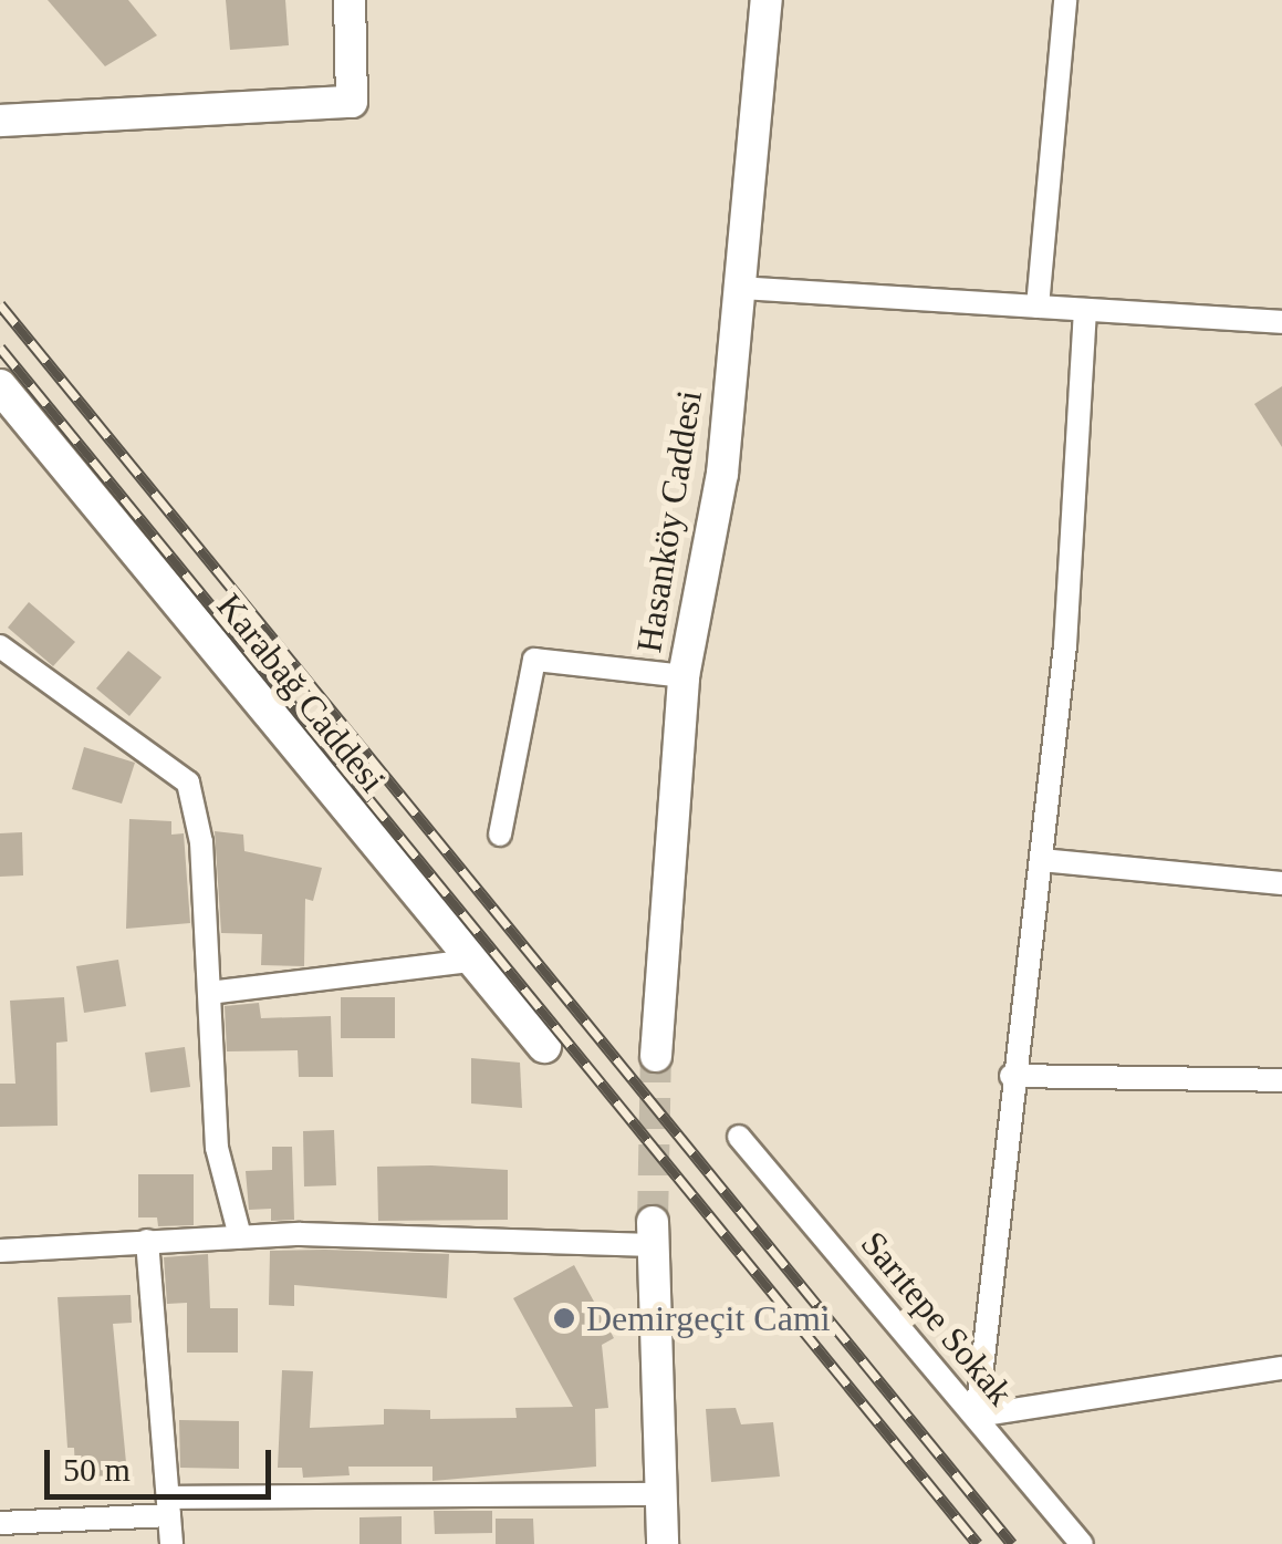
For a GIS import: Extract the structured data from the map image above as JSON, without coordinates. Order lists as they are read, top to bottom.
{
  "streets": {
    "main road": ["Karabağ Caddesi"],
    "street": ["Hasanköy Caddesi", "Sarıtepe Sokak"]
  },
  "places": ["Demirgeçit Cami"],
  "scale_bar": "50 m"
}
